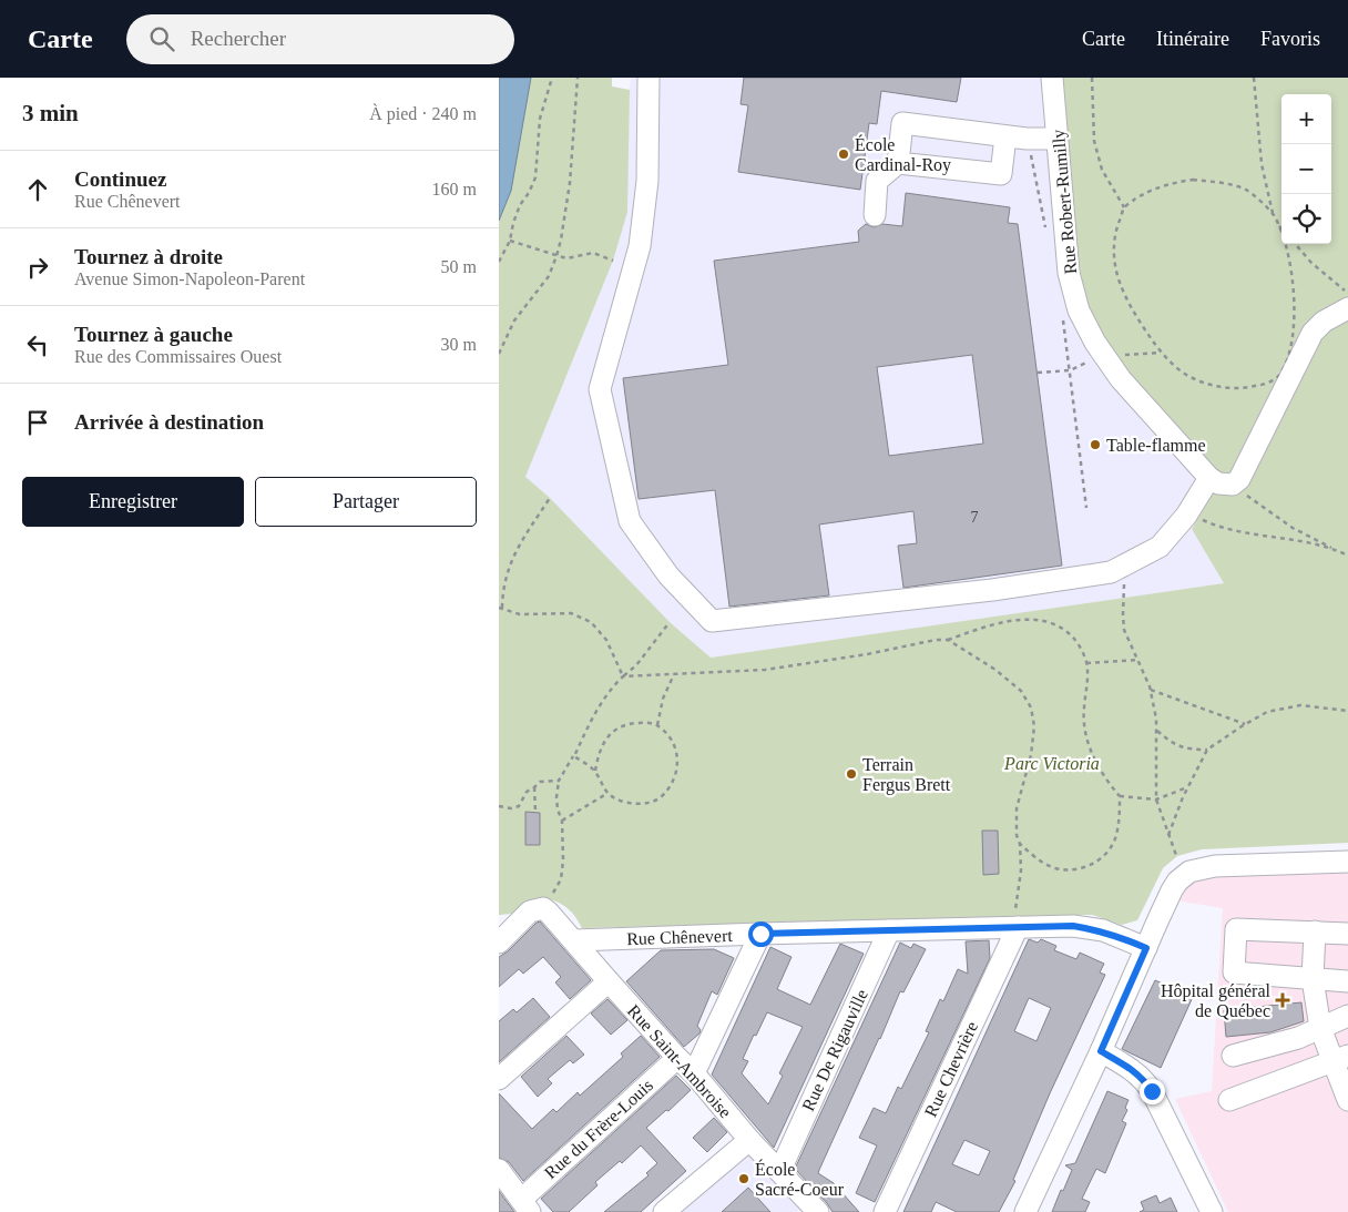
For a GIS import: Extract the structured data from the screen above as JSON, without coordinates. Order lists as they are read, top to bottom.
{
  "streets": {
    "street": [
      "Rue Robert-Rumilly",
      "Rue Chênevert",
      "Rue De Rigauville",
      "Rue Saint-Ambroise",
      "Rue Chevrière",
      "Rue du Frère-Louis"
    ]
  },
  "crossings": [
    ["Rue Chênevert", "Rue De Rigauville"],
    ["Rue Chênevert", "Rue Saint-Ambroise"],
    ["Rue Chênevert", "Rue Chevrière"],
    ["Rue De Rigauville", "Rue Saint-Ambroise"],
    ["Rue Saint-Ambroise", "Rue du Frère-Louis"]
  ],
  "parks": ["Parc Victoria"],
  "places": {
    "other": [
      "École Cardinal-Roy",
      "Table-flamme",
      "Terrain Fergus Brett",
      "École Sacré-Coeur"
    ],
    "health": ["Hôpital général de Québec"]
  },
  "house_numbers": ["7"],
  "page": {
    "header": "Carte",
    "search": "Rechercher",
    "nav": ["Carte", "Itinéraire", "Favoris"],
    "heading": ["3 min", "À pied · 240 m"],
    "map_buttons": ["+", "−"],
    "list": [
      ["Continuez", "Rue Chênevert", "160 m"],
      ["Tournez à droite", "Avenue Simon-Napoleon-Parent", "50 m"],
      ["Tournez à gauche", "Rue des Commissaires Ouest", "30 m"],
      "Arrivée à destination"
    ],
    "buttons": ["Enregistrer", "Partager"]
  }
}
